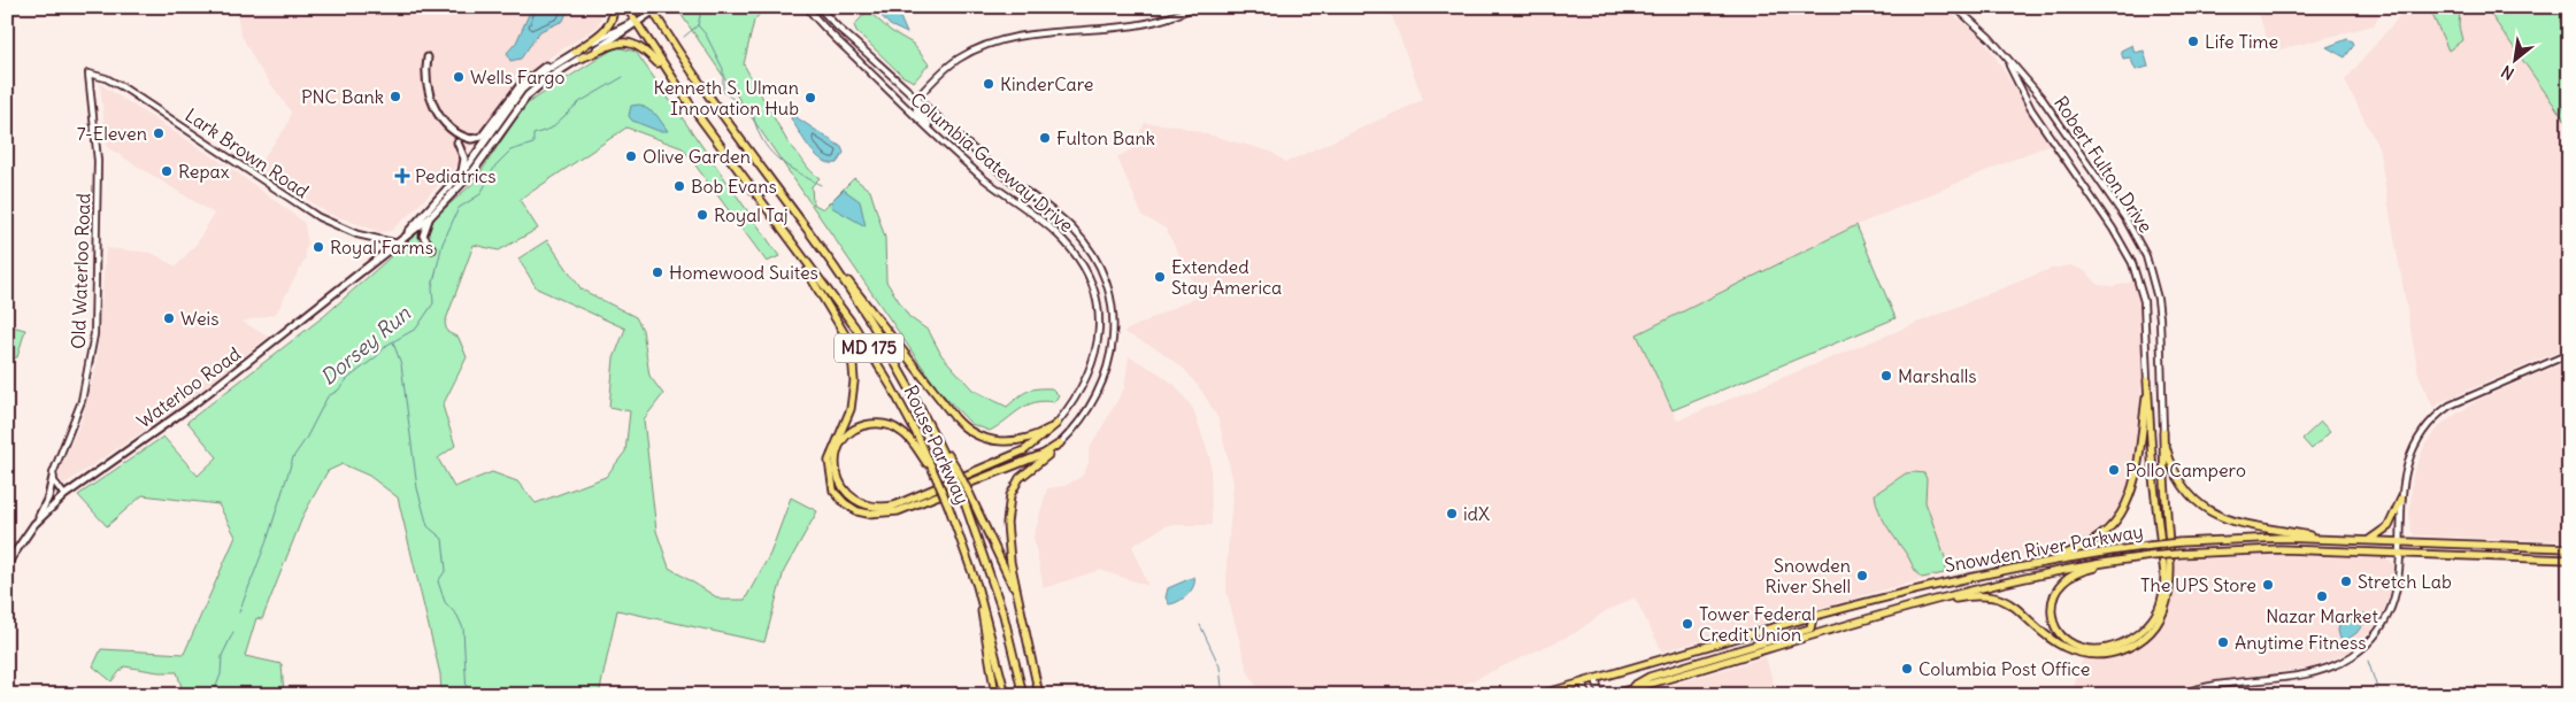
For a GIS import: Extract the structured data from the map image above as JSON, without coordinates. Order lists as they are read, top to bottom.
{
  "streets": {
    "main road": [
      "MD 175",
      "Waterloo Road",
      "Rouse Parkway",
      "Snowden River Parkway"
    ],
    "street": [
      "Lark Brown Road",
      "Columbia Gateway Drive",
      "Robert Fulton Drive",
      "Old Waterloo Road"
    ]
  },
  "crossings": [
    ["Lark Brown Road", "Old Waterloo Road"],
    ["Lark Brown Road", "Waterloo Road"],
    ["Waterloo Road", "Rouse Parkway"]
  ],
  "water": ["Dorsey Run"],
  "places": {
    "other": [
      "Life Time",
      "Wells Fargo",
      "KinderCare",
      "PNC Bank",
      "Kenneth S. Ulman Innovation Hub",
      "7-Eleven",
      "Fulton Bank",
      "Olive Garden",
      "Repax",
      "Bob Evans",
      "Royal Taj",
      "Royal Farms",
      "Homewood Suites",
      "Extended Stay America",
      "Weis",
      "Marshalls",
      "Pollo Campero",
      "idX",
      "Snowden River Shell",
      "Stretch Lab",
      "The UPS Store",
      "Nazar Market",
      "Tower Federal Credit Union",
      "Anytime Fitness",
      "Columbia Post Office"
    ],
    "health": ["Pediatrics"]
  },
  "north": "bottom left"
}
